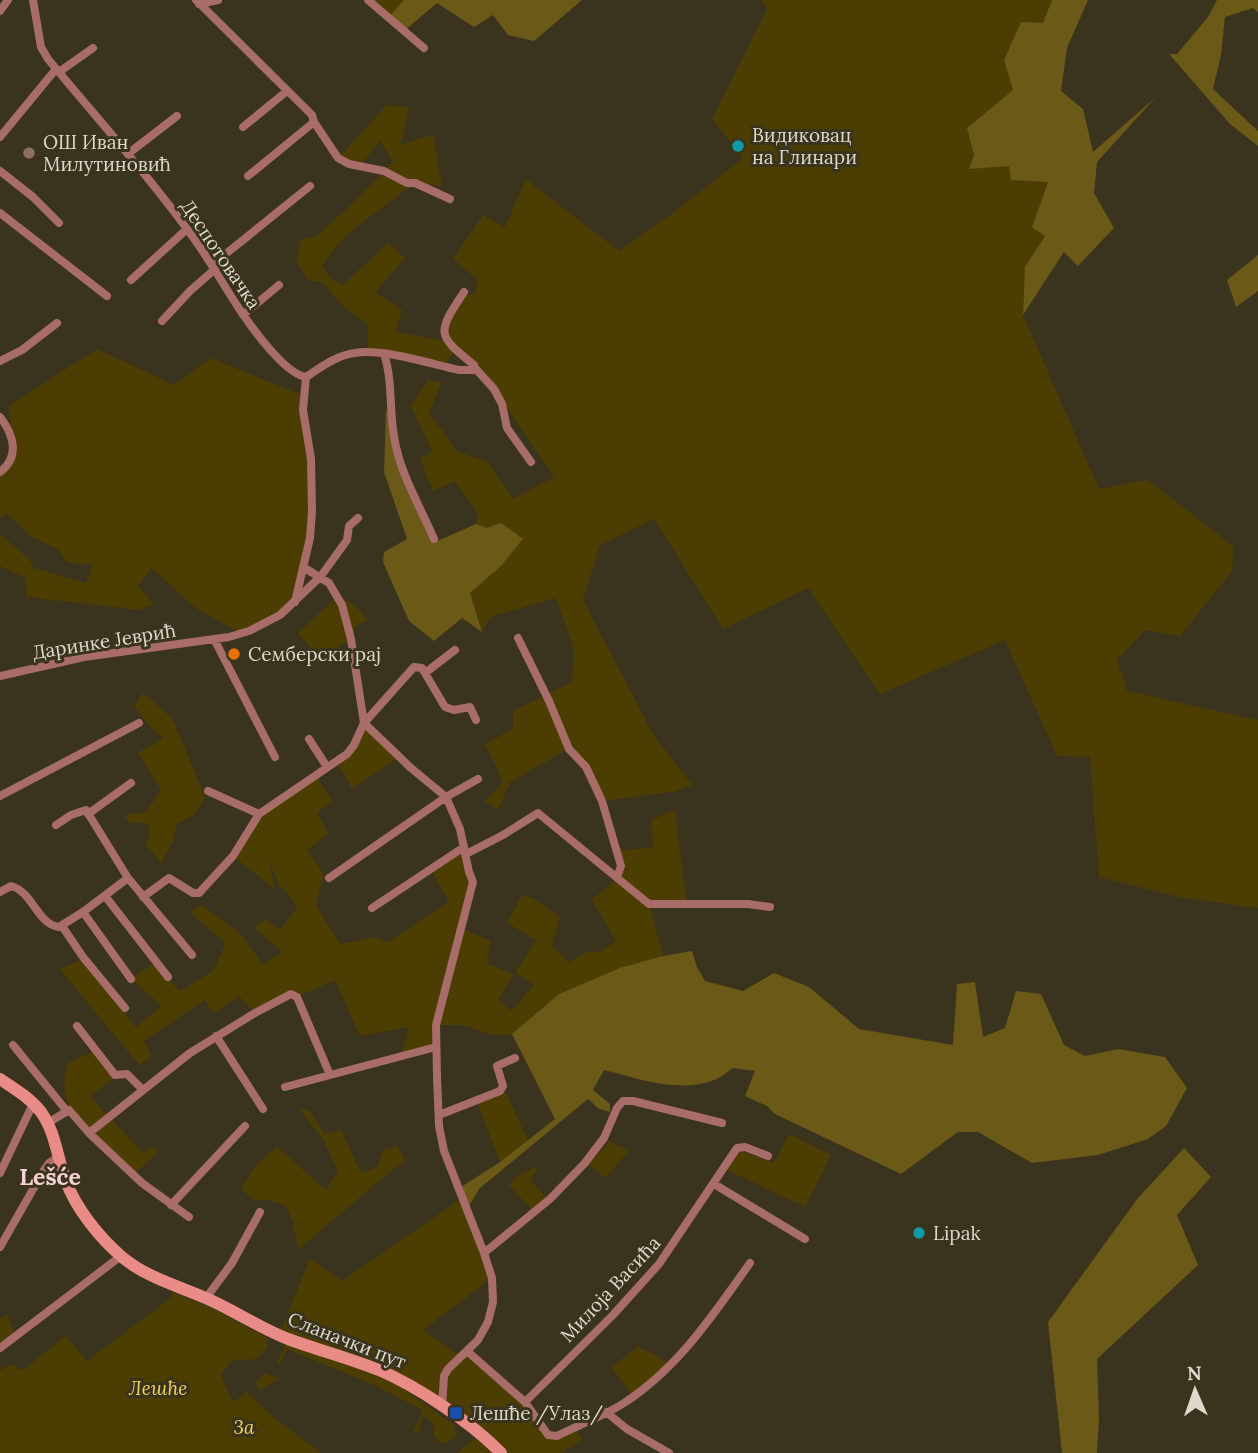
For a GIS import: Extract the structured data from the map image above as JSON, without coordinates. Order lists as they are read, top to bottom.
{
  "streets": {
    "street": [
      "Деспотовачка",
      "Даринке Јеврић",
      "Милоја Васића",
      "Сланачки пут"
    ]
  },
  "districts": ["Lešće"],
  "parks": ["Лешће", "3a"],
  "places": {
    "other": [
      "Видиковац на Глинари",
      "ОШ Иван Милутиновић",
      "Семберски рај",
      "Lipak"
    ],
    "transit": ["Лешће /Улаз/"]
  },
  "north": "top"
}
